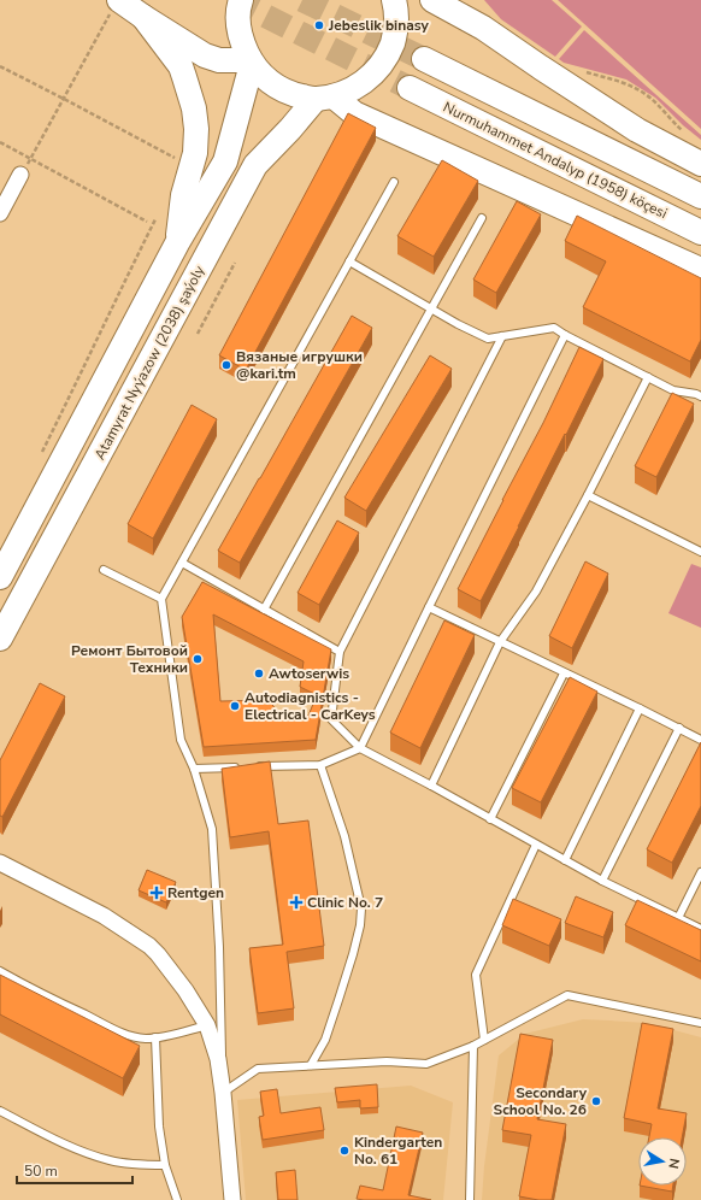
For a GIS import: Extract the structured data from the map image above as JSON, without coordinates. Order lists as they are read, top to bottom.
{
  "streets": {
    "main road": ["Nurmuhammet Andalyp (1958) köçesi", "Atamyrat Nyýazow (2038) şaýoly"]
  },
  "places": {
    "other": [
      "Jebeslik binasy",
      "Вязаные игрушки @kari.tm",
      "Ремонт Бытовой Техники",
      "Awtoserwis",
      "Autodiagnistics - Electrical - CarKeys",
      "Secondary School No. 26",
      "Kindergarten No. 61"
    ],
    "health": ["Rentgen", "Clinic No. 7"]
  },
  "scale_bar": "50 m",
  "north": "right"
}
